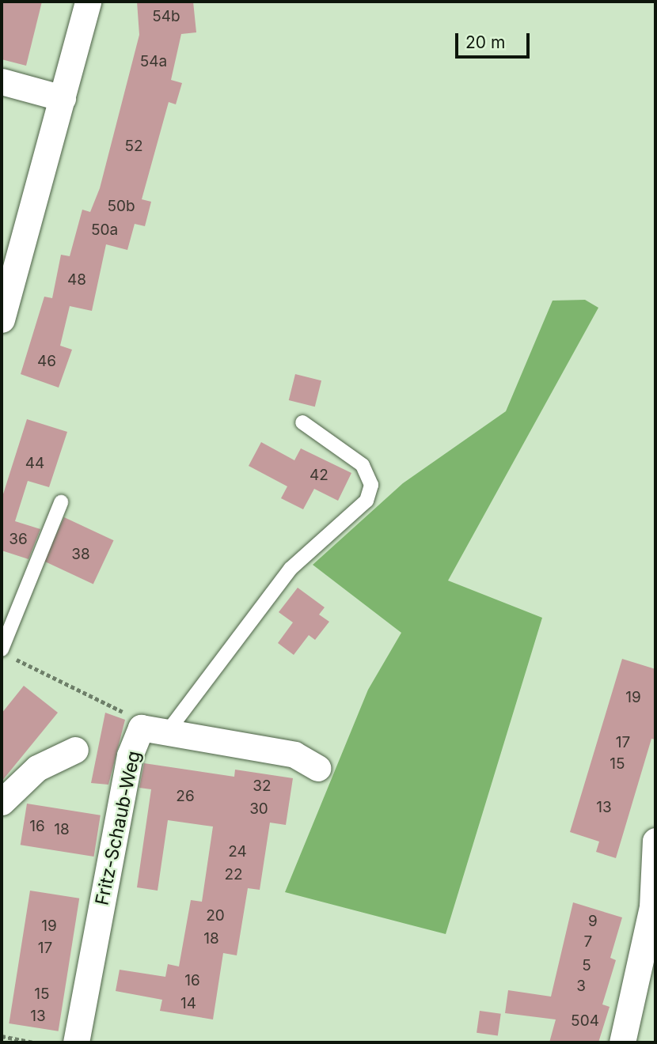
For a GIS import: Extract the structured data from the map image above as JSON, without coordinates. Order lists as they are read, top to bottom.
{
  "streets": {
    "street": ["Fritz-Schaub-Weg"]
  },
  "house_numbers": [
    "54b",
    "54a",
    "52",
    "50b",
    "50a",
    "48",
    "46",
    "44",
    "42",
    "36",
    "38",
    "19",
    "17",
    "15",
    "32",
    "26",
    "13",
    "30",
    "16",
    "18",
    "24",
    "22",
    "20",
    "9",
    "19",
    "18",
    "7",
    "17",
    "5",
    "16",
    "3",
    "15",
    "14",
    "13",
    "504"
  ],
  "scale_bar": "20 m"
}
